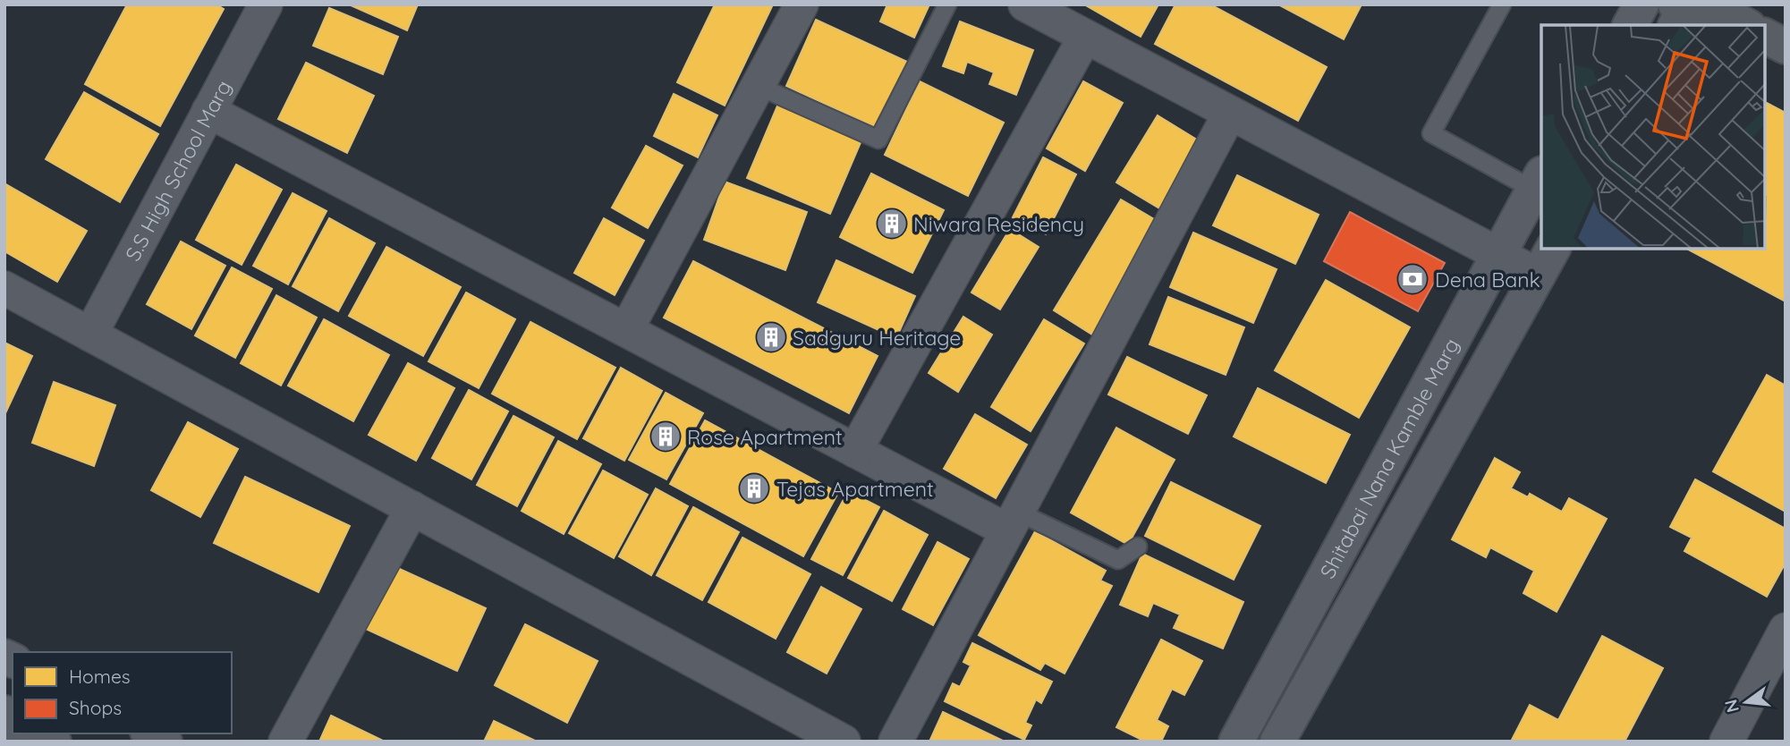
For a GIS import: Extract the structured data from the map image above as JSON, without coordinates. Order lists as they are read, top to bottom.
{
  "streets": {
    "street": ["S.S High School Marg", "Shitabai Nana Kamble Marg"]
  },
  "places": {
    "building": [
      "Niwara Residency",
      "Sadguru Heritage",
      "Rose Apartment",
      "Tejas Apartment"
    ],
    "bank": ["Dena Bank"]
  },
  "legend": ["Homes", "Shops"],
  "north": "left"
}
